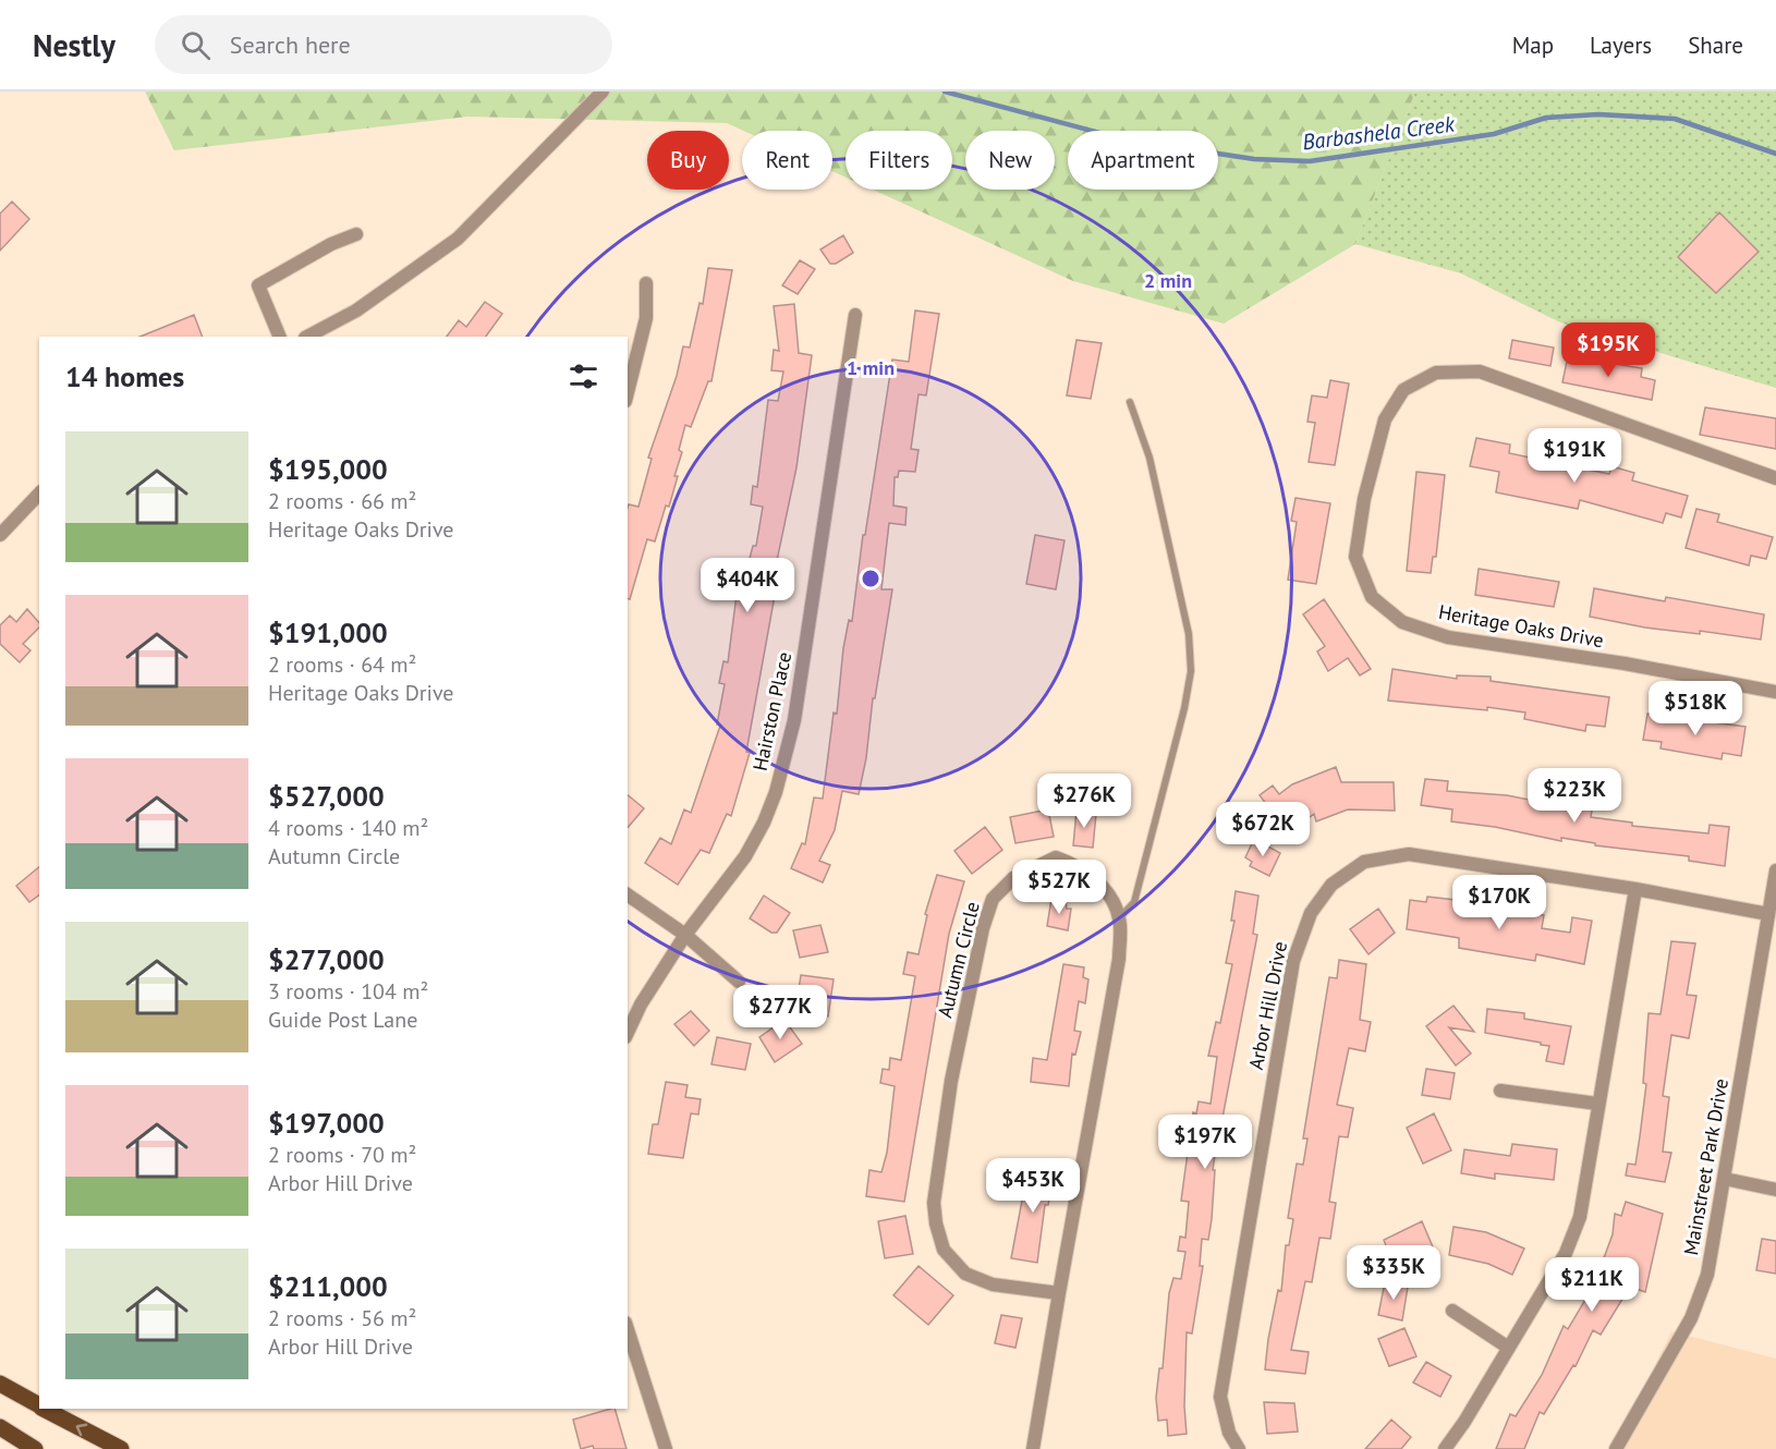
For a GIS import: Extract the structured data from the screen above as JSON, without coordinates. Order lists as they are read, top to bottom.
{
  "streets": {
    "street": [
      "Heritage Oaks Drive",
      "Hairston Place",
      "Autumn Circle",
      "Arbor Hill Drive",
      "Mainstreet Park Drive"
    ]
  },
  "crossings": [
    ["Arbor Hill Drive", "Mainstreet Park Drive"]
  ],
  "water": ["Barbashela Creek"],
  "page": {
    "header": "Nestly",
    "search": "Search here",
    "nav": ["Map", "Layers", "Share"],
    "chip": [
      "Buy",
      "Rent",
      "Filters",
      "New",
      "Apartment"
    ],
    "price": [
      "$195K",
      "$191K",
      "$404K",
      "$518K",
      "$223K",
      "$276K",
      "$672K",
      "$527K",
      "$170K",
      "$277K",
      "$197K",
      "$453K",
      "$335K",
      "$211K"
    ],
    "heading": "14 homes",
    "list": [
      {
        "name": "$195,000",
        "note": "2 rooms · 66 m² · Heritage Oaks Drive"
      },
      {
        "name": "$191,000",
        "note": "2 rooms · 64 m² · Heritage Oaks Drive"
      },
      {
        "name": "$527,000",
        "note": "4 rooms · 140 m² · Autumn Circle"
      },
      {
        "name": "$277,000",
        "note": "3 rooms · 104 m² · Guide Post Lane"
      },
      {
        "name": "$197,000",
        "note": "2 rooms · 70 m² · Arbor Hill Drive"
      },
      {
        "name": "$211,000",
        "note": "2 rooms · 56 m² · Arbor Hill Drive"
      }
    ]
  },
  "rings": ["2 min", "1 min"]
}
